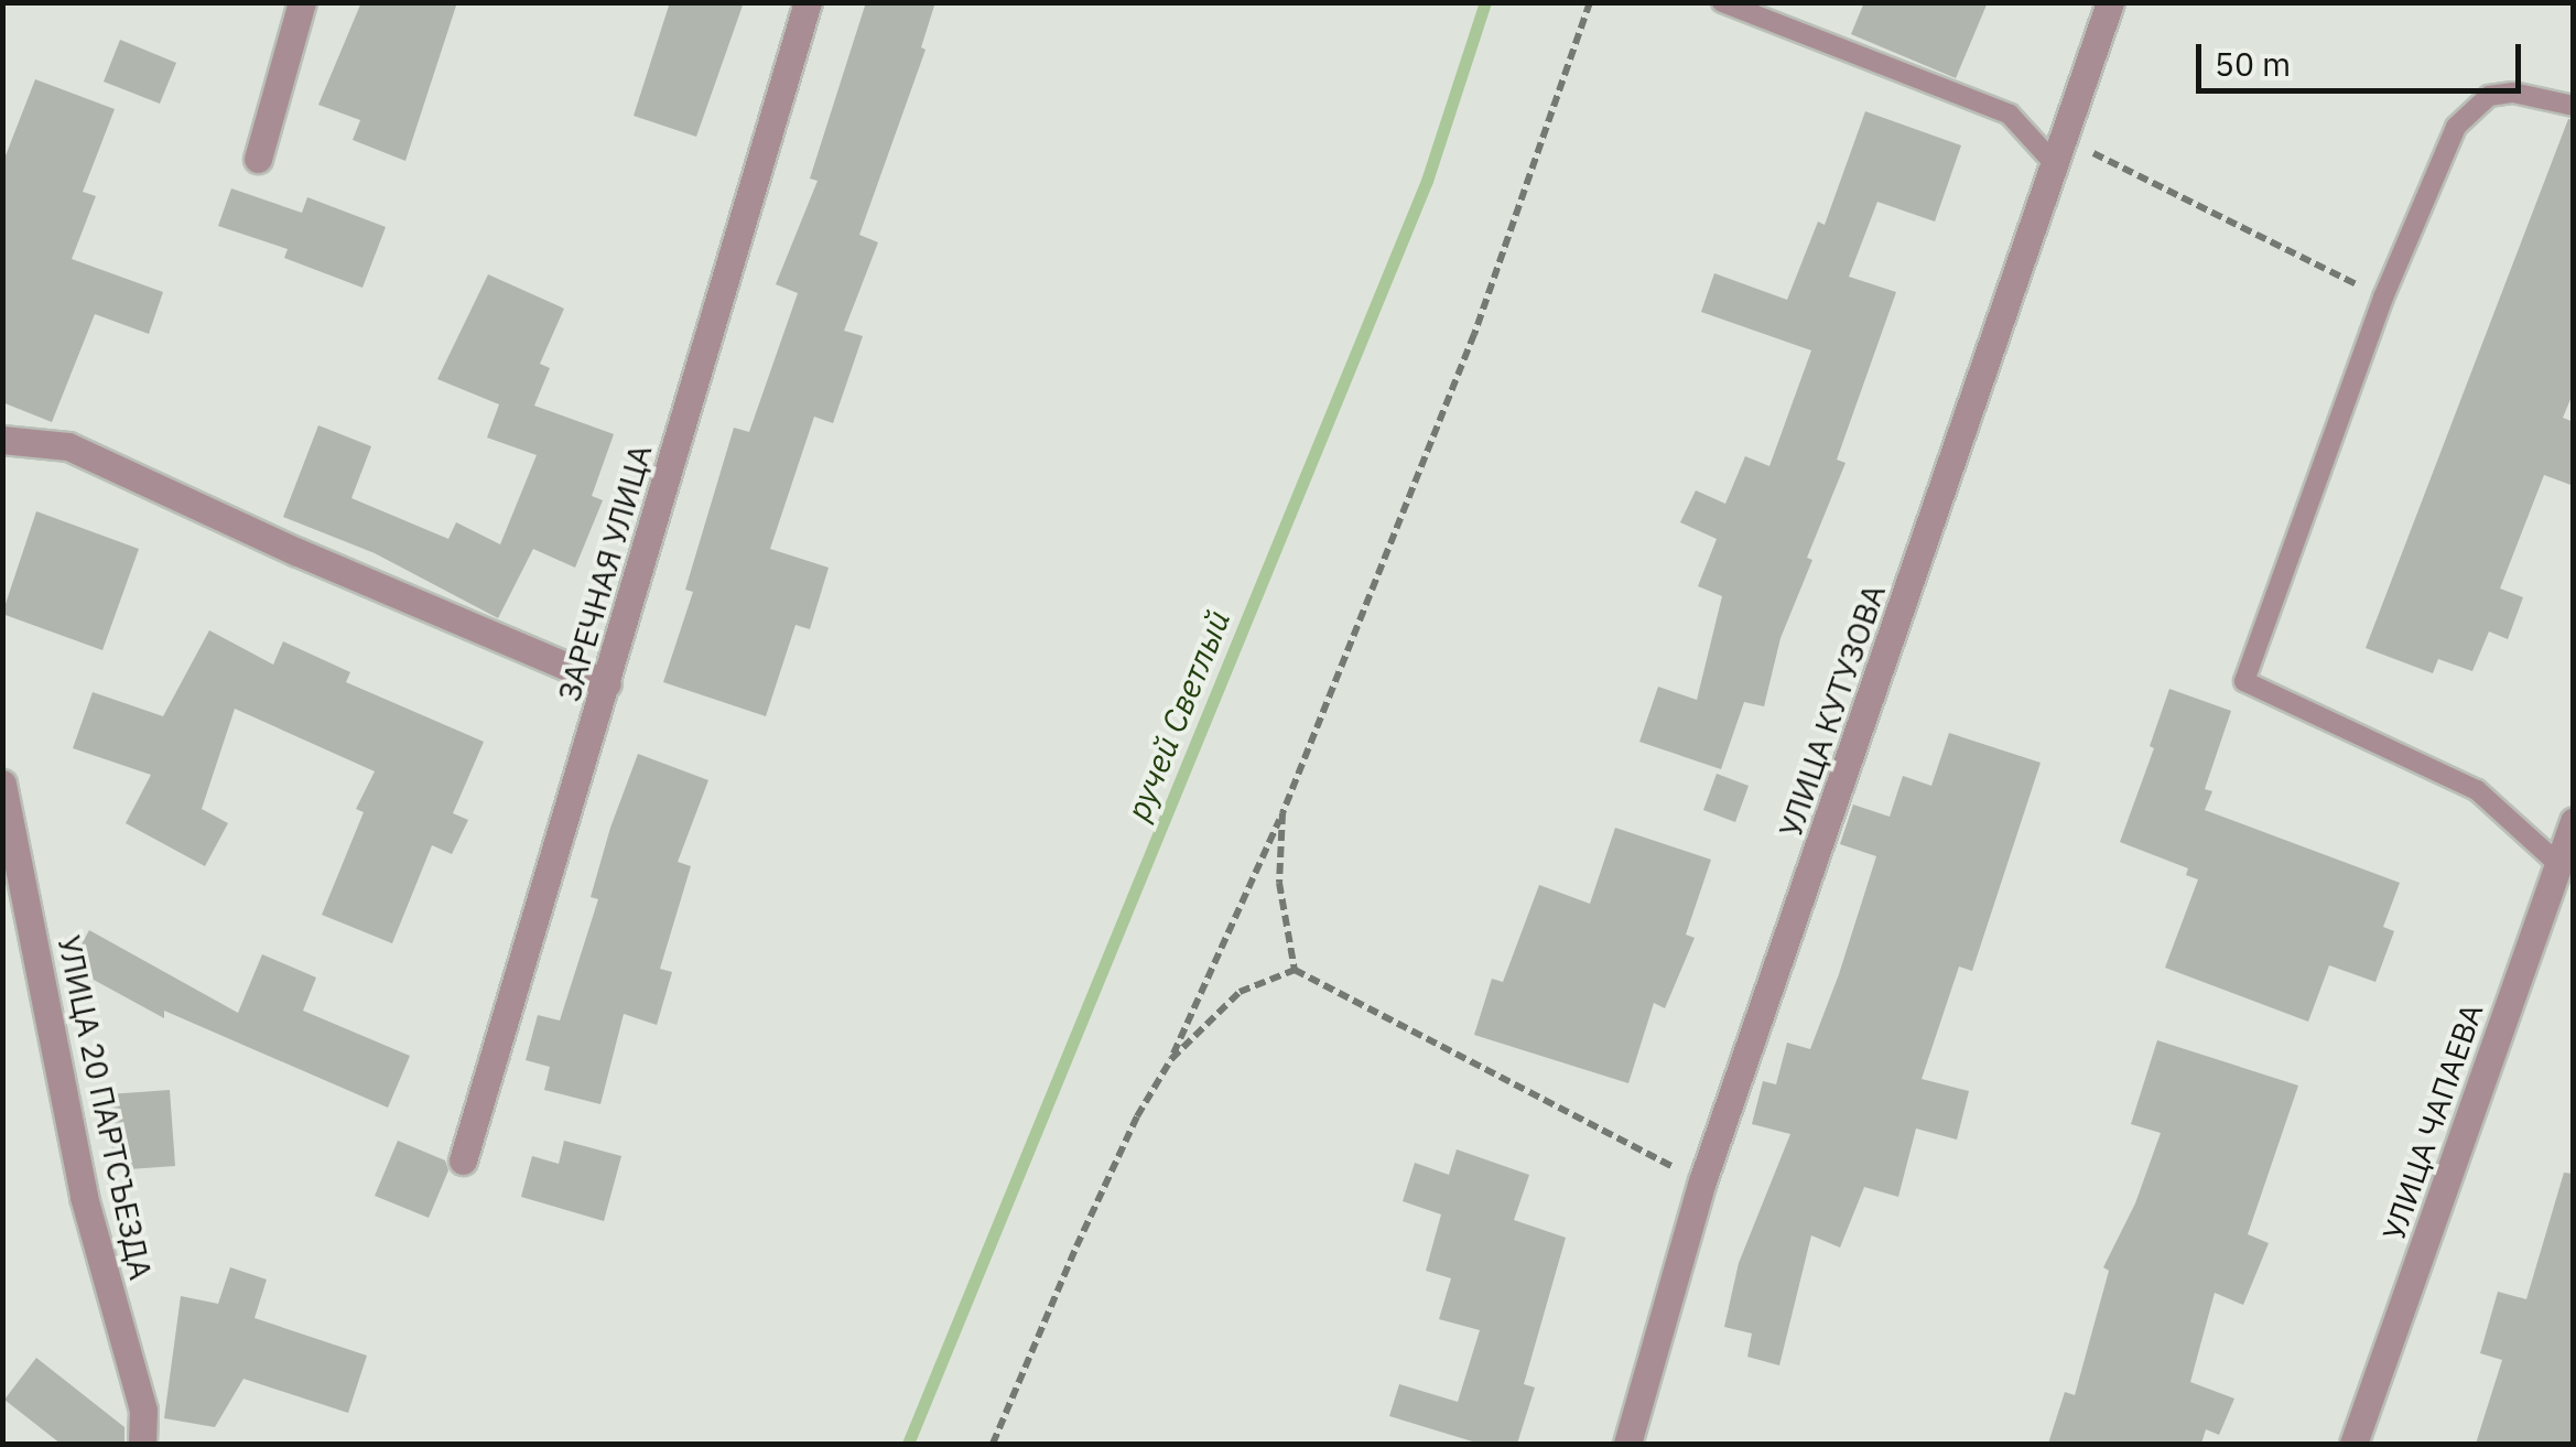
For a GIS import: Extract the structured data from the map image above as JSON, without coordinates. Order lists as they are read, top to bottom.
{
  "streets": {
    "street": [
      "ЗАРЕЧНАЯ УЛИЦА",
      "УЛИЦА КУТУЗОВА",
      "УЛИЦА 20 ПАРТСЪЕЗДА",
      "УЛИЦА ЧАПАЕВА"
    ]
  },
  "water": ["ручей Светлый"],
  "scale_bar": "50 m"
}
